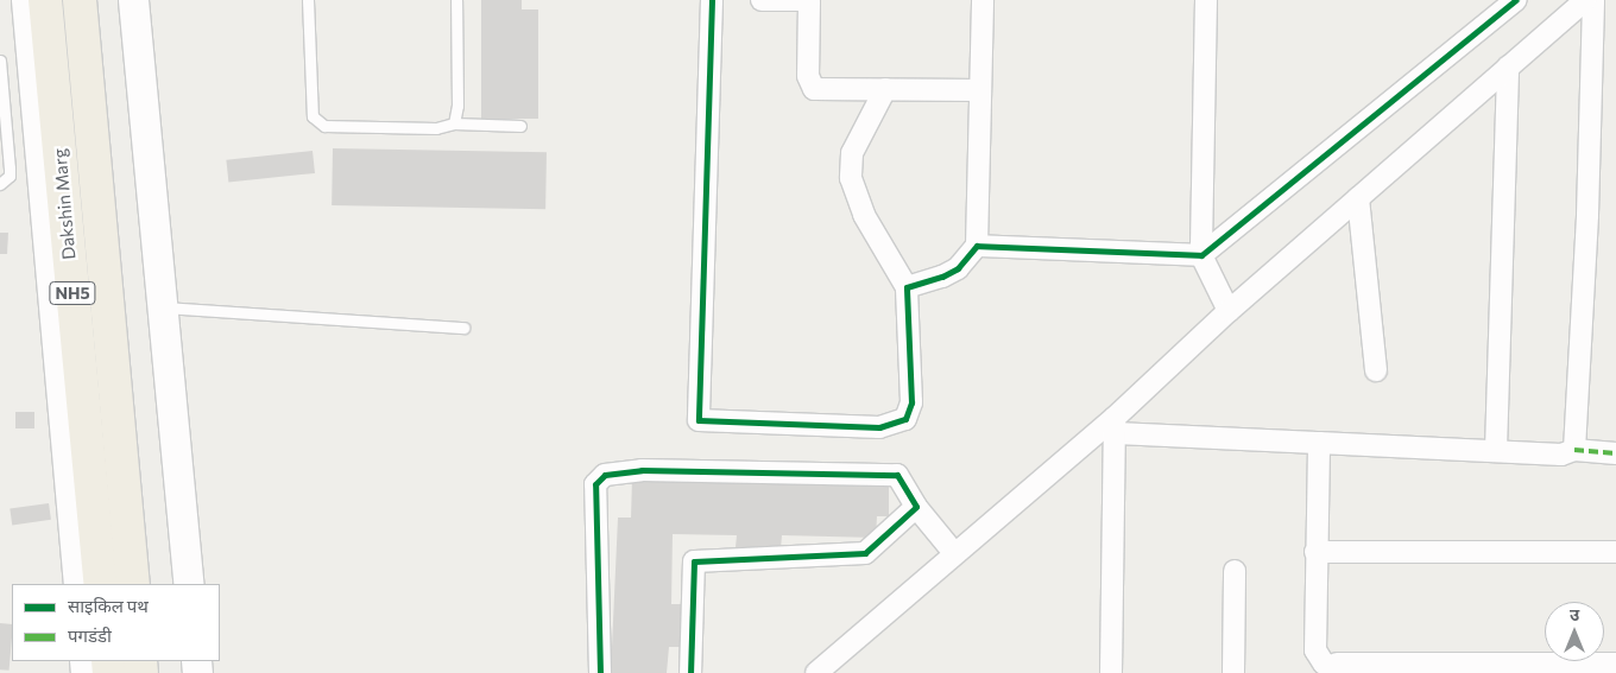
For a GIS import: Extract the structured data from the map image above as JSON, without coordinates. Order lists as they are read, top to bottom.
{
  "streets": {
    "highway": ["Dakshin Marg", "NH5"]
  },
  "legend": ["साइकिल पथ", "पगडंडी"],
  "north": "top"
}
